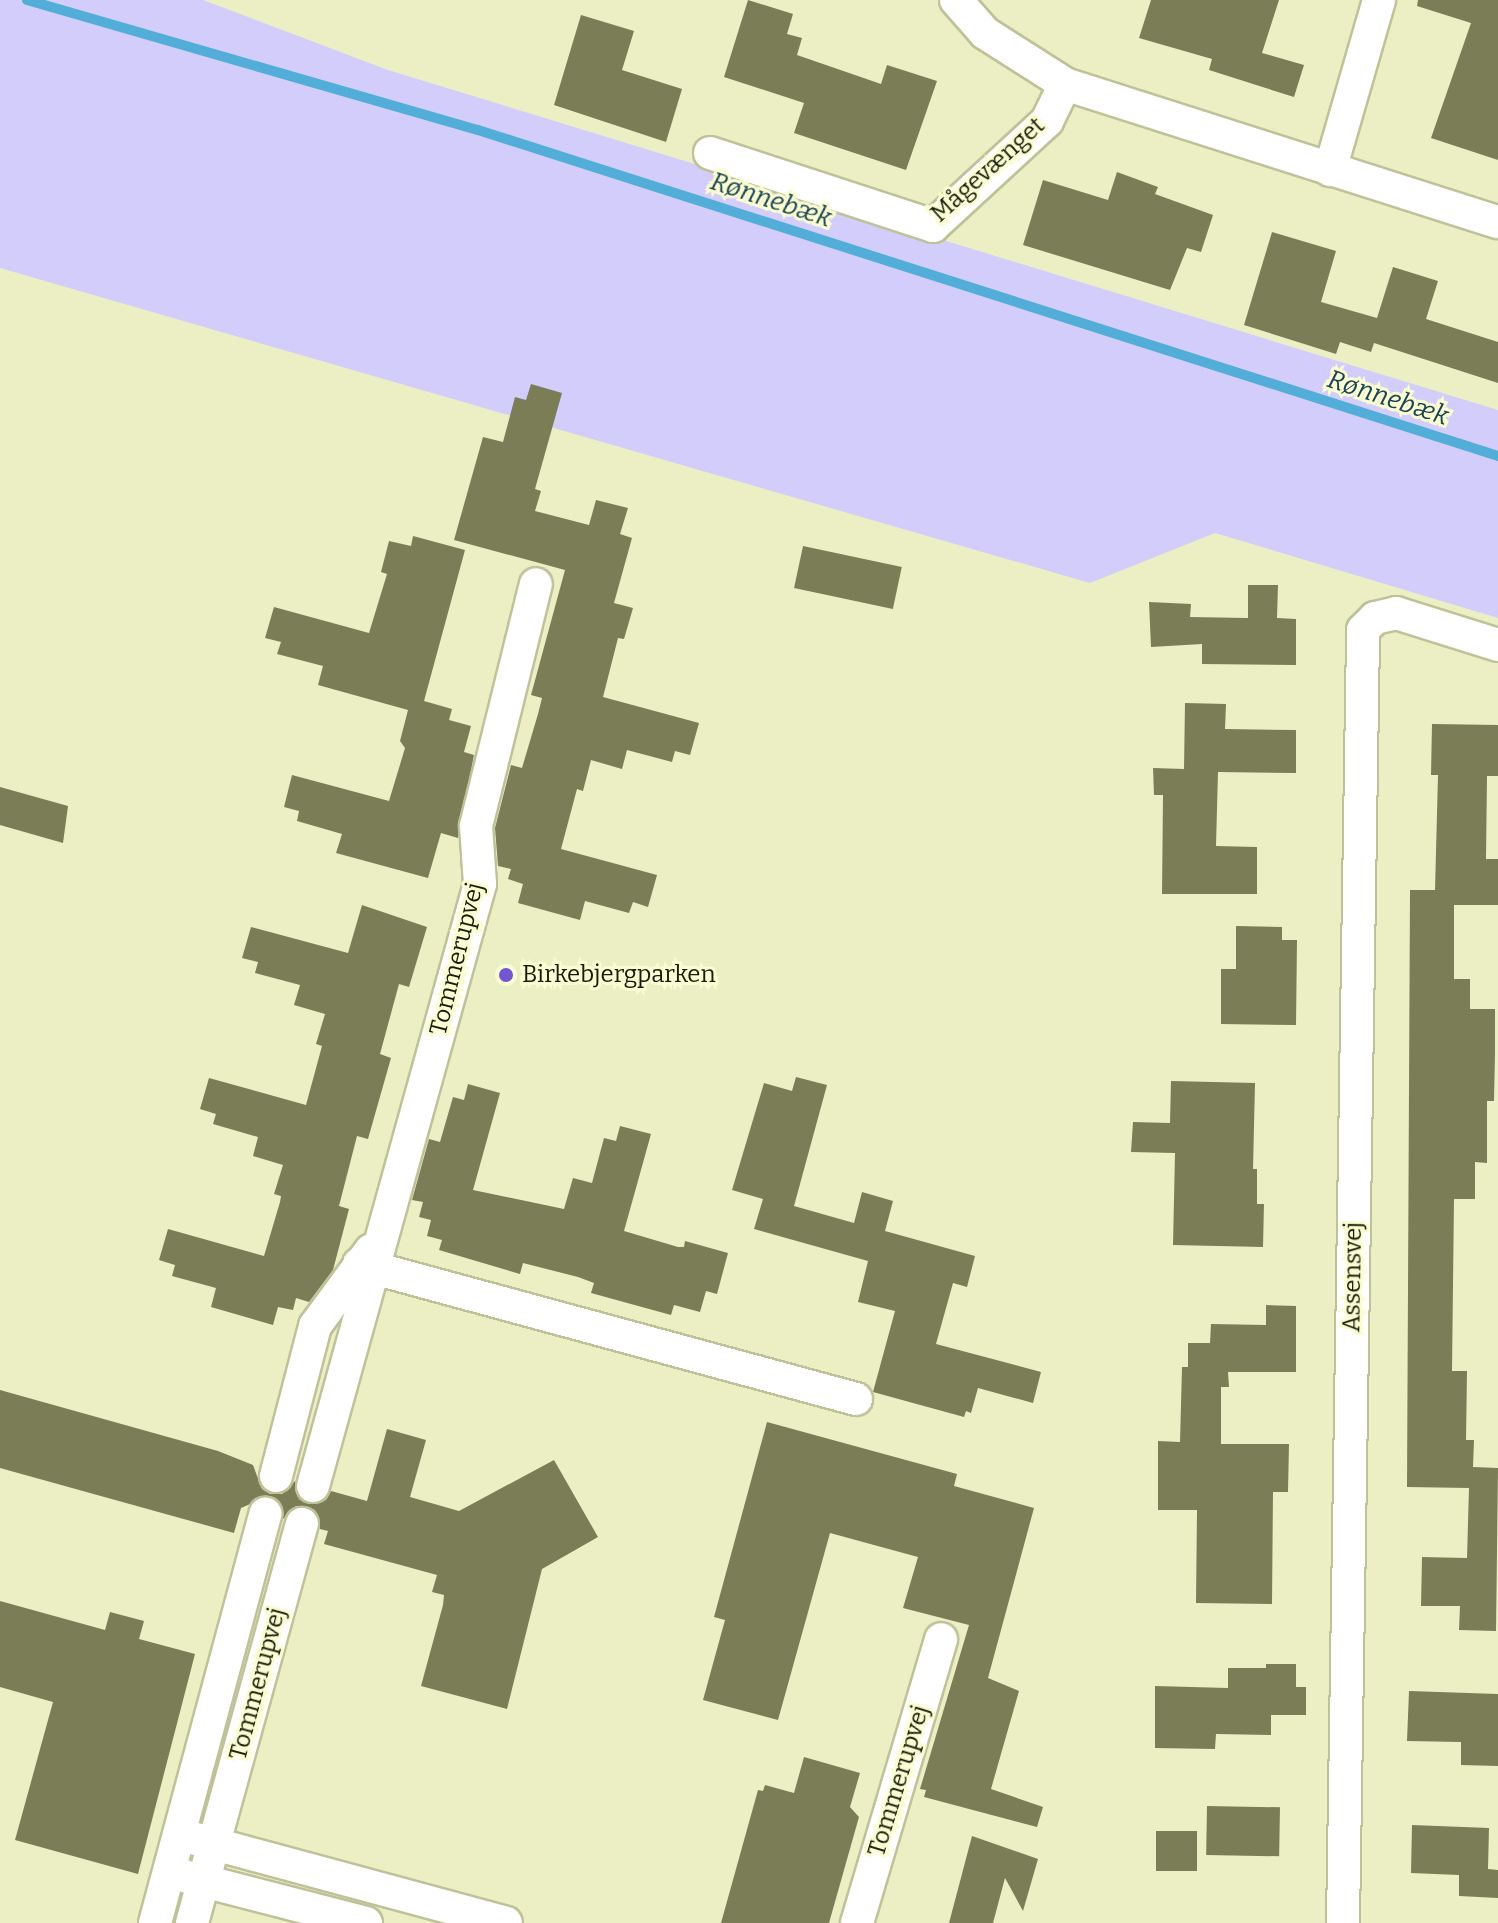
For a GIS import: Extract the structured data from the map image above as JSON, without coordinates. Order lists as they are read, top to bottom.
{
  "streets": {
    "street": ["Mågevænget", "Tommerupvej", "Assensvej"]
  },
  "water": ["Rønnebæk"],
  "places": ["Birkebjergparken"]
}
